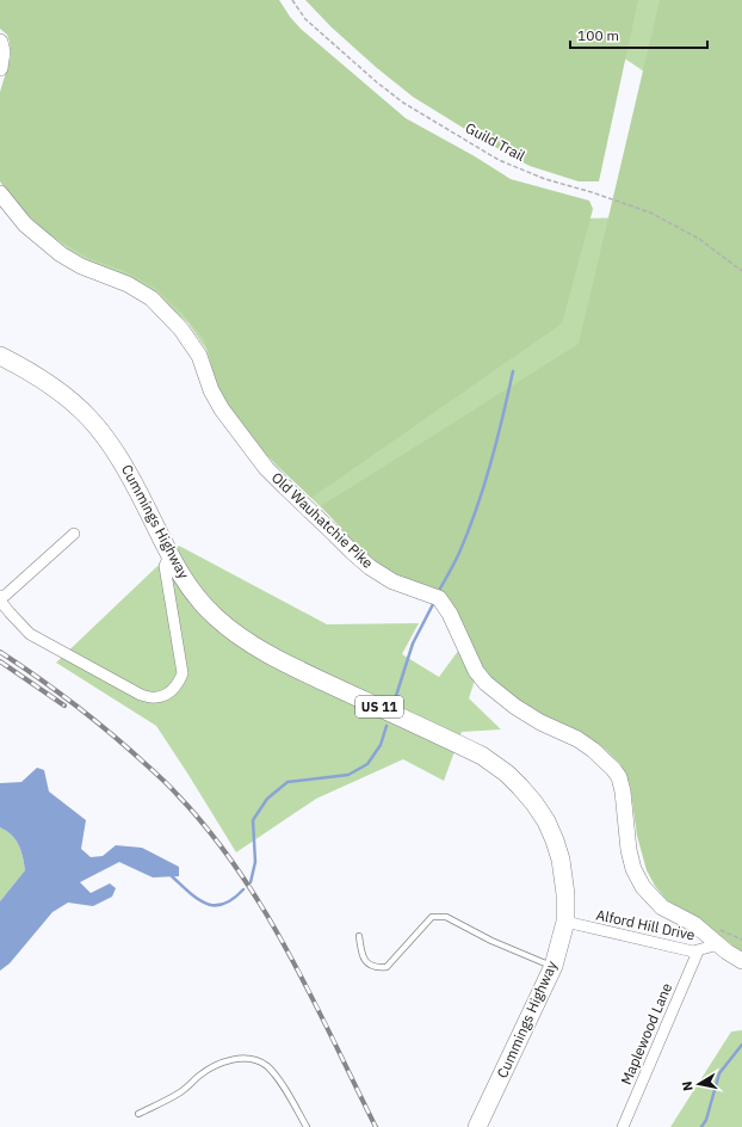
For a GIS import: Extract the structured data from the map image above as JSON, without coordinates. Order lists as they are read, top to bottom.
{
  "streets": {
    "main road": ["Old Wauhatchie Pike", "Cummings Highway", "US 11"],
    "street": ["Alford Hill Drive", "Maplewood Lane"],
    "path": ["Guild Trail"]
  },
  "crossings": [
    ["Old Wauhatchie Pike", "Alford Hill Drive"],
    ["Cummings Highway", "Alford Hill Drive"],
    ["Alford Hill Drive", "Maplewood Lane"]
  ],
  "scale_bar": "100 m",
  "north": "left"
}
